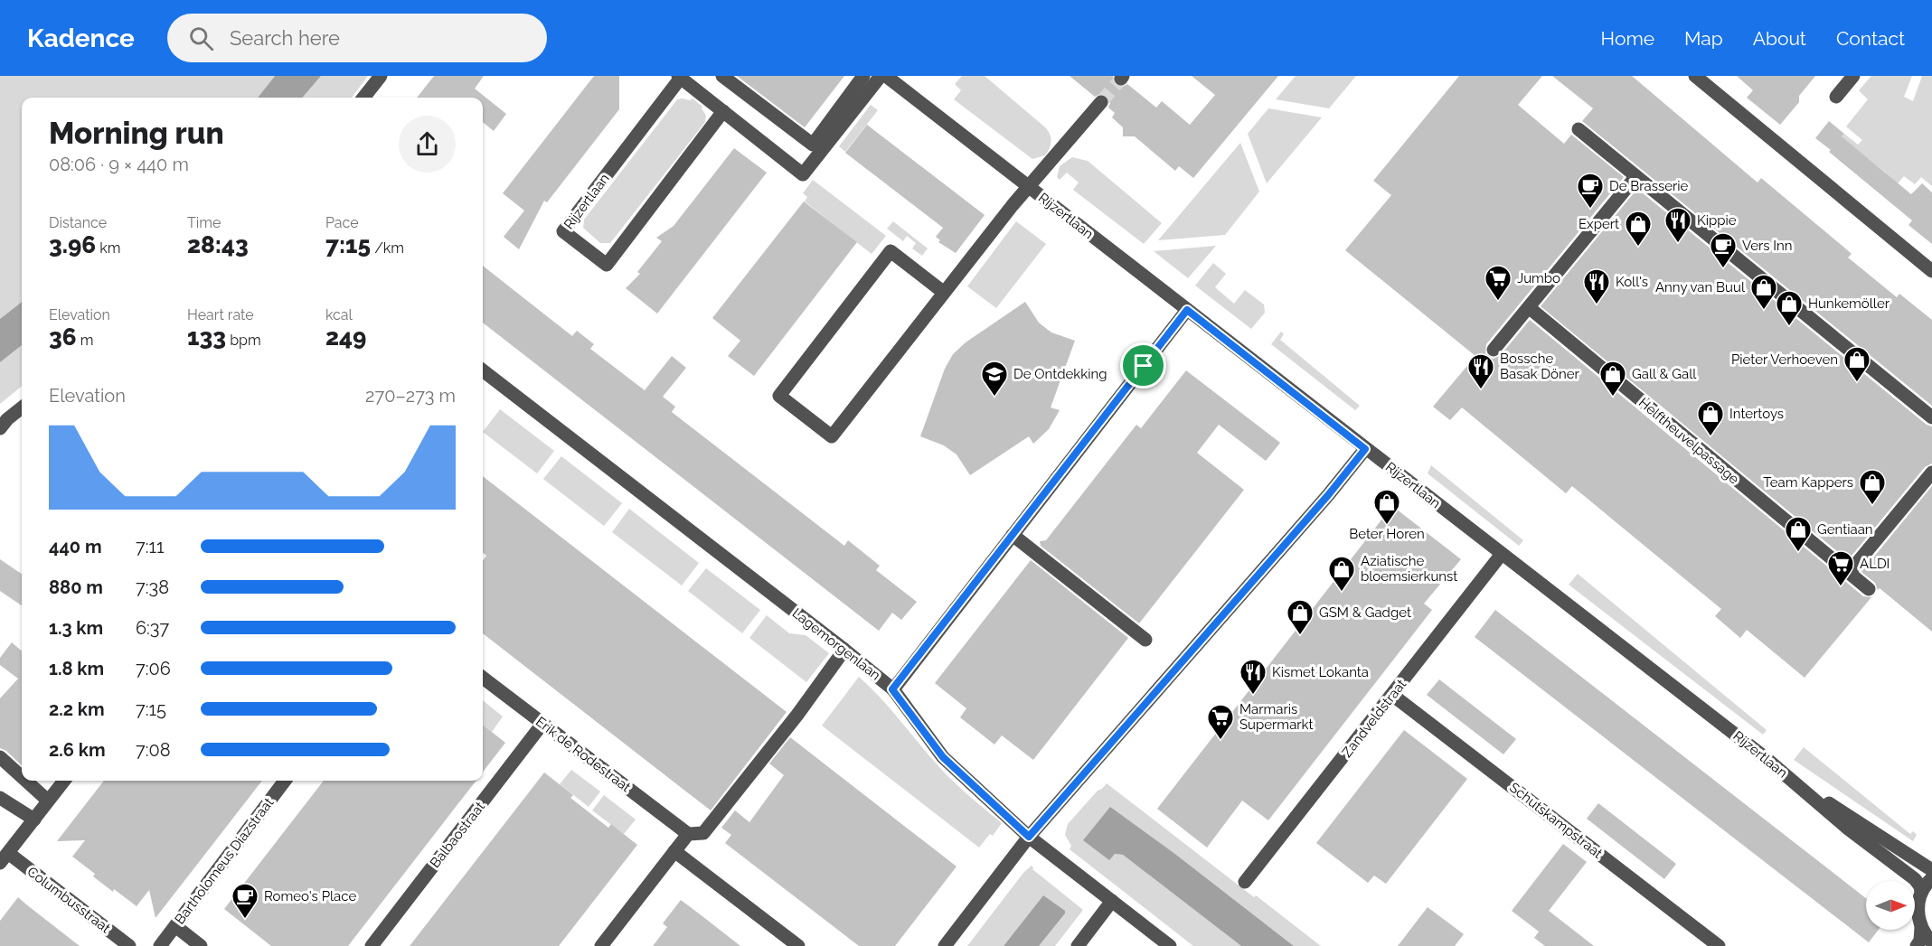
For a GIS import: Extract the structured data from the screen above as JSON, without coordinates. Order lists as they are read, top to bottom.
{
  "streets": {
    "street": [
      "Rijzertlaan",
      "Helftheuvelpassage",
      "Lagemorgenlaan",
      "Zandveldstraat",
      "Erik de Rodestraat",
      "Schutskampstraat",
      "Balbaostraat",
      "Bartholomeus Diazstraat",
      "Columbusstraat"
    ]
  },
  "crossings": [
    ["Rijzertlaan", "Zandveldstraat"],
    ["Zandveldstraat", "Schutskampstraat"],
    ["Erik de Rodestraat", "Balbaostraat"]
  ],
  "places": {
    "cafe": ["De Brasserie", "Vers Inn", "Romeo's Place"],
    "restaurant": [
      "Kippie",
      "Koll's",
      "Bossche Basak Döner",
      "Kismet Lokanta"
    ],
    "shop": [
      "Expert",
      "Anny van Buul",
      "Hunkemöller",
      "Pieter Verhoeven",
      "Gall & Gall",
      "Intertoys",
      "Team Kappers",
      "Beter Horen",
      "Gentiaan",
      "Aziatische bloemsierkunst",
      "GSM & Gadget"
    ],
    "supermarket": ["Jumbo", "ALDI", "Marmaris Supermarkt"],
    "school or university": ["De Ontdekking"]
  },
  "north": "right",
  "page": {
    "header": "Kadence",
    "search": "Search here",
    "nav": [
      "Home",
      "Map",
      "About",
      "Contact"
    ],
    "heading": ["Morning run", "08:06 · 9 × 440 m"],
    "stats": [
      ["Distance", "3.96 km"],
      ["Time", "28:43"],
      ["Pace", "7:15 /km"],
      ["Elevation", "36 m"],
      ["Heart rate", "133 bpm"],
      ["kcal", "249"]
    ],
    "chart": ["Elevation", "270–273 m"],
    "list": [
      {
        "name": "440 m",
        "note": "7:11"
      },
      {
        "name": "880 m",
        "note": "7:38"
      },
      {
        "name": "1.3 km",
        "note": "6:37"
      },
      {
        "name": "1.8 km",
        "note": "7:06"
      },
      {
        "name": "2.2 km",
        "note": "7:15"
      },
      {
        "name": "2.6 km",
        "note": "7:08"
      }
    ]
  }
}
